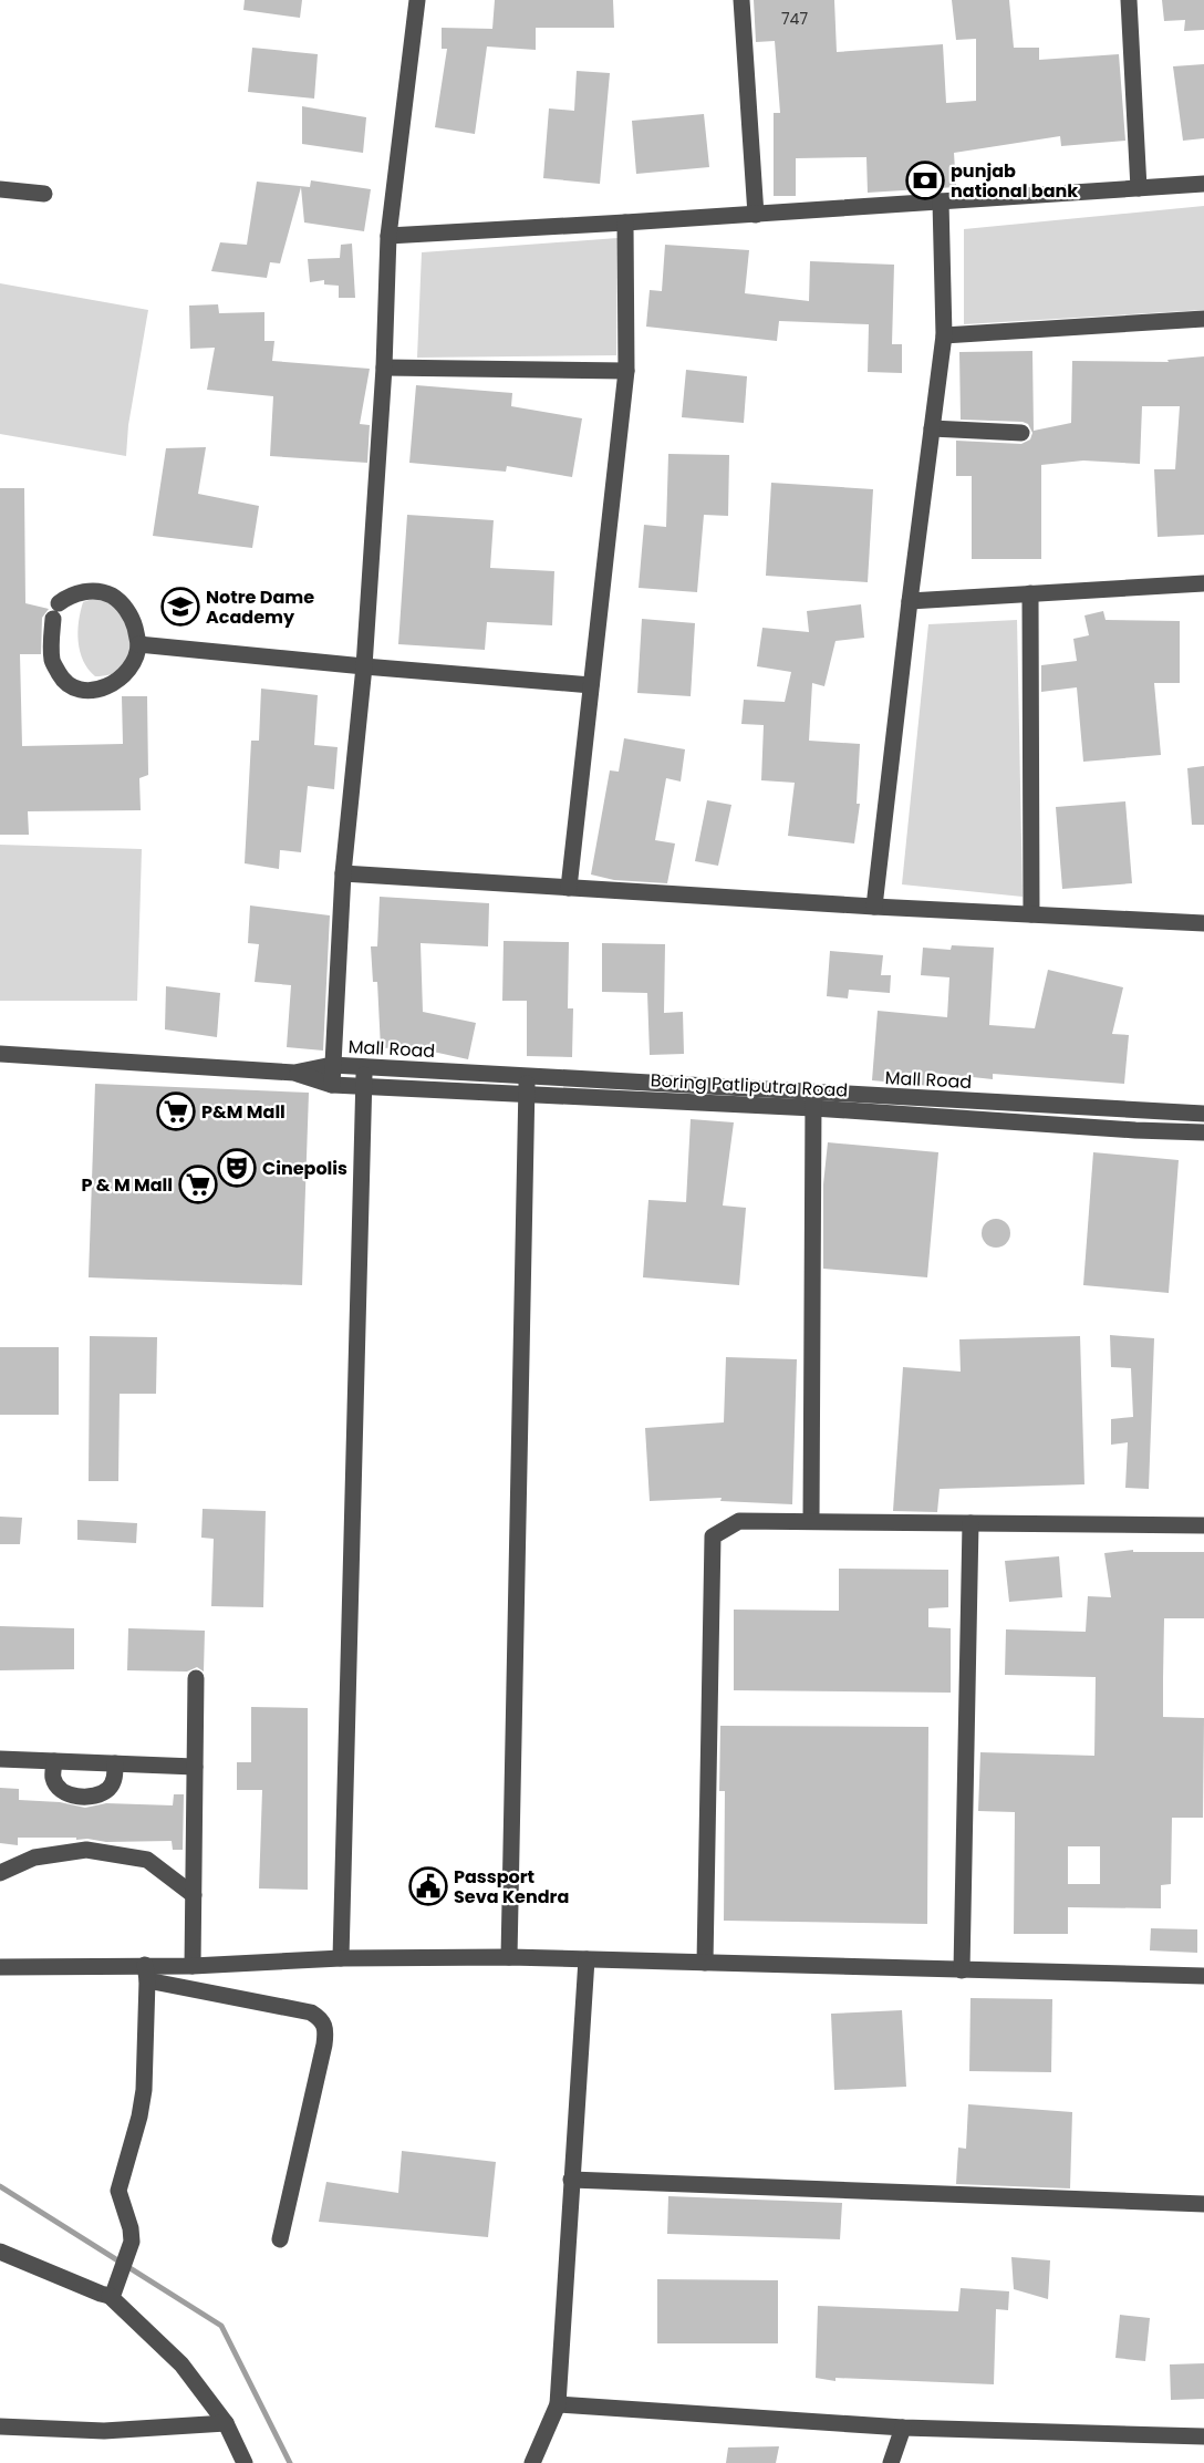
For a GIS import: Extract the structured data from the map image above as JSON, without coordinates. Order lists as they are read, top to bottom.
{
  "streets": {
    "street": ["Mall Road", "Boring Patliputra Road"]
  },
  "crossings": [
    ["Mall Road", "Boring Patliputra Road"]
  ],
  "places": {
    "bank": ["punjab national bank"],
    "school or university": ["Notre Dame Academy"],
    "supermarket": ["P&M Mall", "P & M Mall"],
    "theatre": ["Cinepolis"],
    "public building": ["Passport Seva Kendra"]
  },
  "house_numbers": ["747"]
}
